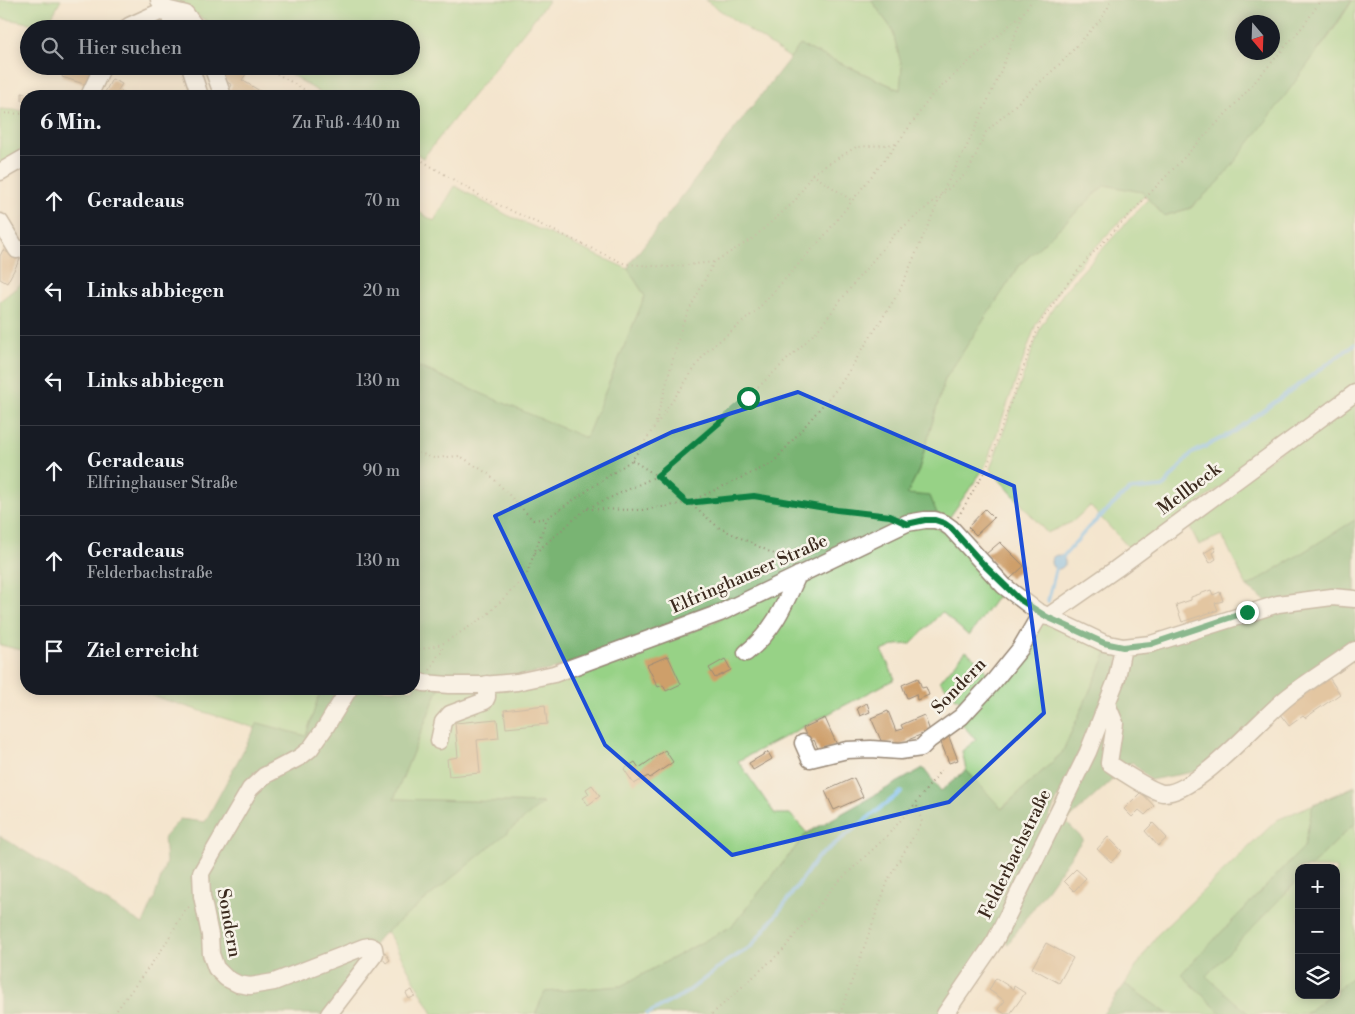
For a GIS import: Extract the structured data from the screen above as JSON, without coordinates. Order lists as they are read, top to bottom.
{
  "streets": {
    "street": [
      "Mellbeck",
      "Elfringhauser Straße",
      "Sondern",
      "Felderbachstraße"
    ]
  },
  "crossings": [
    ["Mellbeck", "Elfringhauser Straße"],
    ["Mellbeck", "Sondern"],
    ["Elfringhauser Straße", "Sondern"]
  ],
  "north": "bottom",
  "page": {
    "search": "Hier suchen",
    "heading": ["6 Min.", "Zu Fuß · 440 m"],
    "list": [
      ["Geradeaus", "70 m"],
      ["Links abbiegen", "20 m"],
      ["Links abbiegen", "130 m"],
      ["Geradeaus", "Elfringhauser Straße", "90 m"],
      ["Geradeaus", "Felderbachstraße", "130 m"],
      "Ziel erreicht"
    ],
    "map_buttons": ["+", "−"]
  }
}
